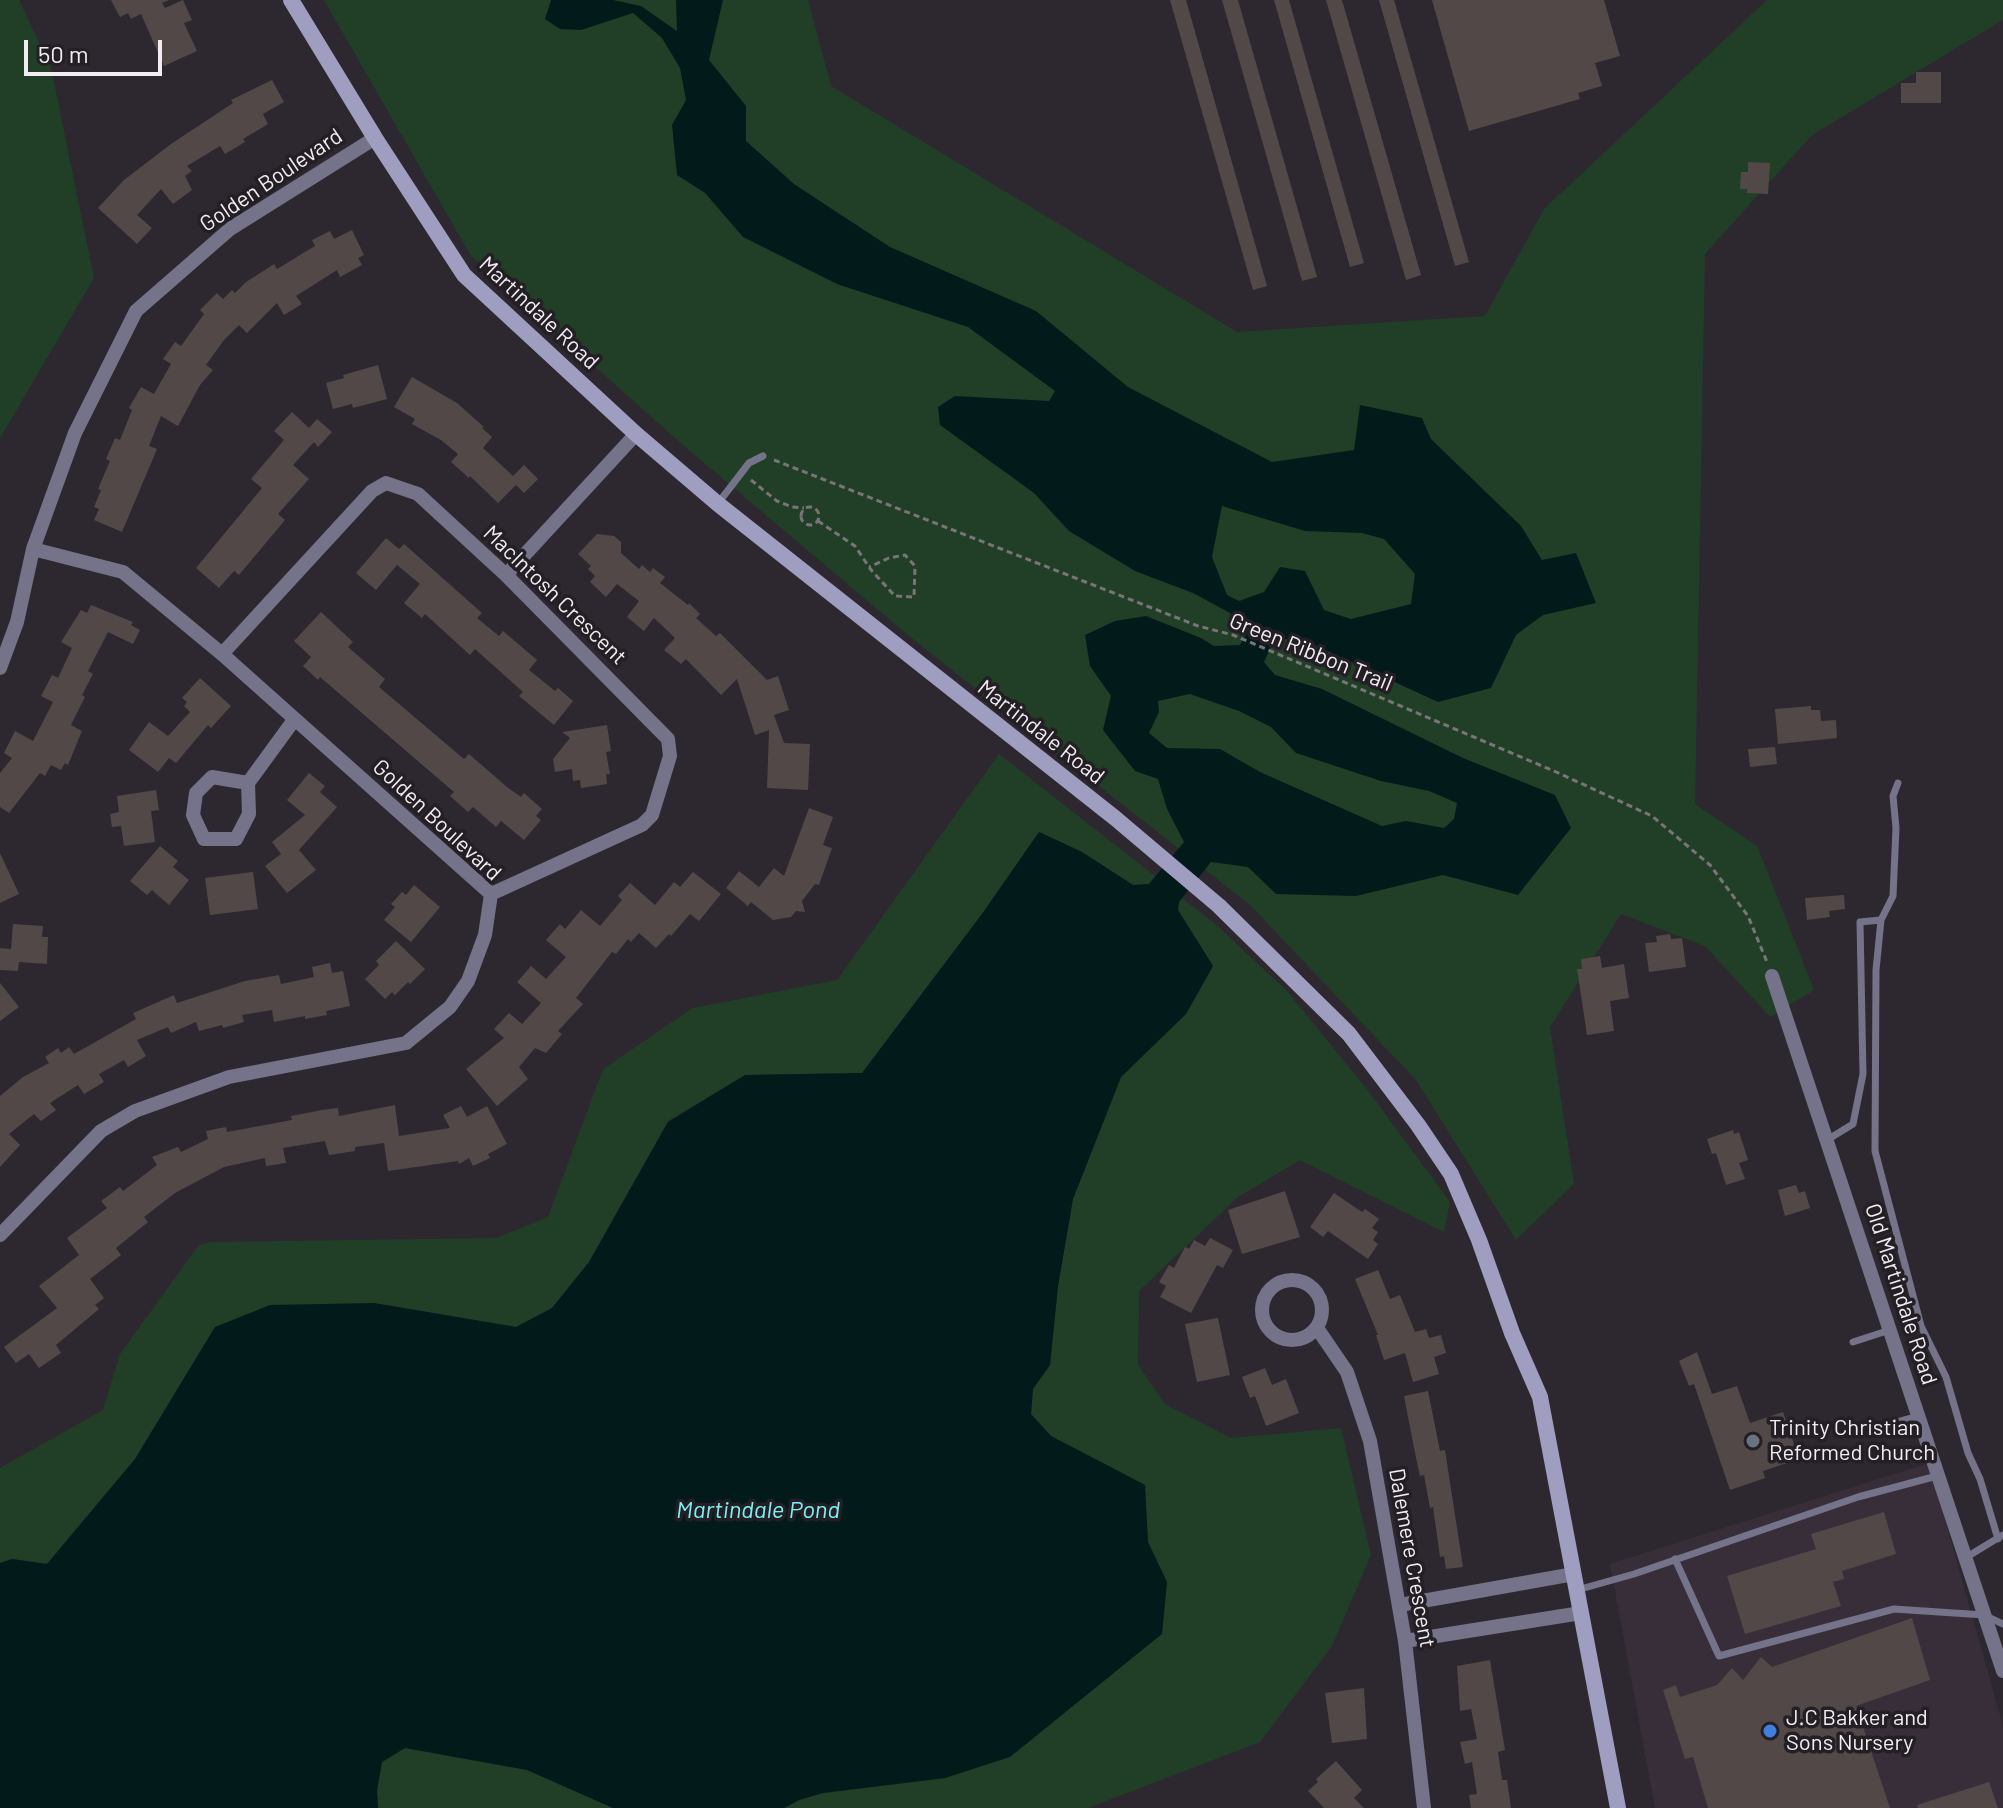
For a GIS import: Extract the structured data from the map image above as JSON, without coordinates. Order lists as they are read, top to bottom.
{
  "streets": {
    "main road": ["Martindale Road"],
    "street": [
      "Golden Boulevard",
      "MacIntosh Crescent",
      "Old Martindale Road",
      "Dalemere Crescent"
    ],
    "path": ["Green Ribbon Trail"]
  },
  "crossings": [
    ["Golden Boulevard", "Martindale Road"],
    ["Golden Boulevard", "MacIntosh Crescent"],
    ["Green Ribbon Trail", "Old Martindale Road"]
  ],
  "water": ["Martindale Pond"],
  "places": ["Trinity Christian Reformed Church", "J.C Bakker and Sons Nursery"],
  "scale_bar": "50 m"
}
